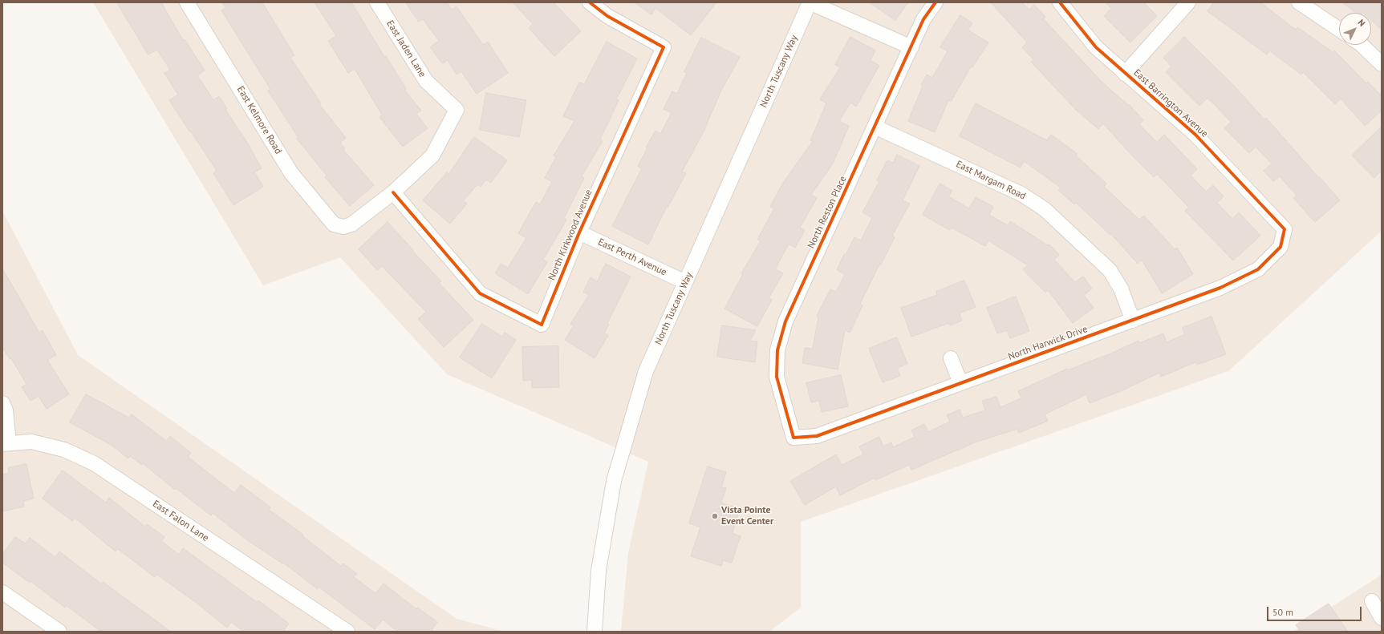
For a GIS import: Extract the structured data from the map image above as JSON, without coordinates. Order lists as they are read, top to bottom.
{
  "streets": {
    "street": [
      "East Jaden Lane",
      "North Tuscany Way",
      "East Barrington Avenue",
      "East Kelmore Road",
      "East Margam Road",
      "North Reston Place",
      "North Kirkwood Avenue",
      "East Perth Avenue",
      "North Harwick Drive",
      "East Falon Lane"
    ]
  },
  "crossings": [
    ["East Jaden Lane", "East Kelmore Road"],
    ["East Jaden Lane", "North Kirkwood Avenue"],
    ["North Tuscany Way", "East Perth Avenue"],
    ["East Barrington Avenue", "North Harwick Drive"],
    ["East Margam Road", "North Reston Place"],
    ["East Margam Road", "North Harwick Drive"],
    ["North Reston Place", "North Harwick Drive"],
    ["North Kirkwood Avenue", "East Perth Avenue"]
  ],
  "places": ["Vista Pointe Event Center"],
  "scale_bar": "50 m",
  "north": "top right"
}
